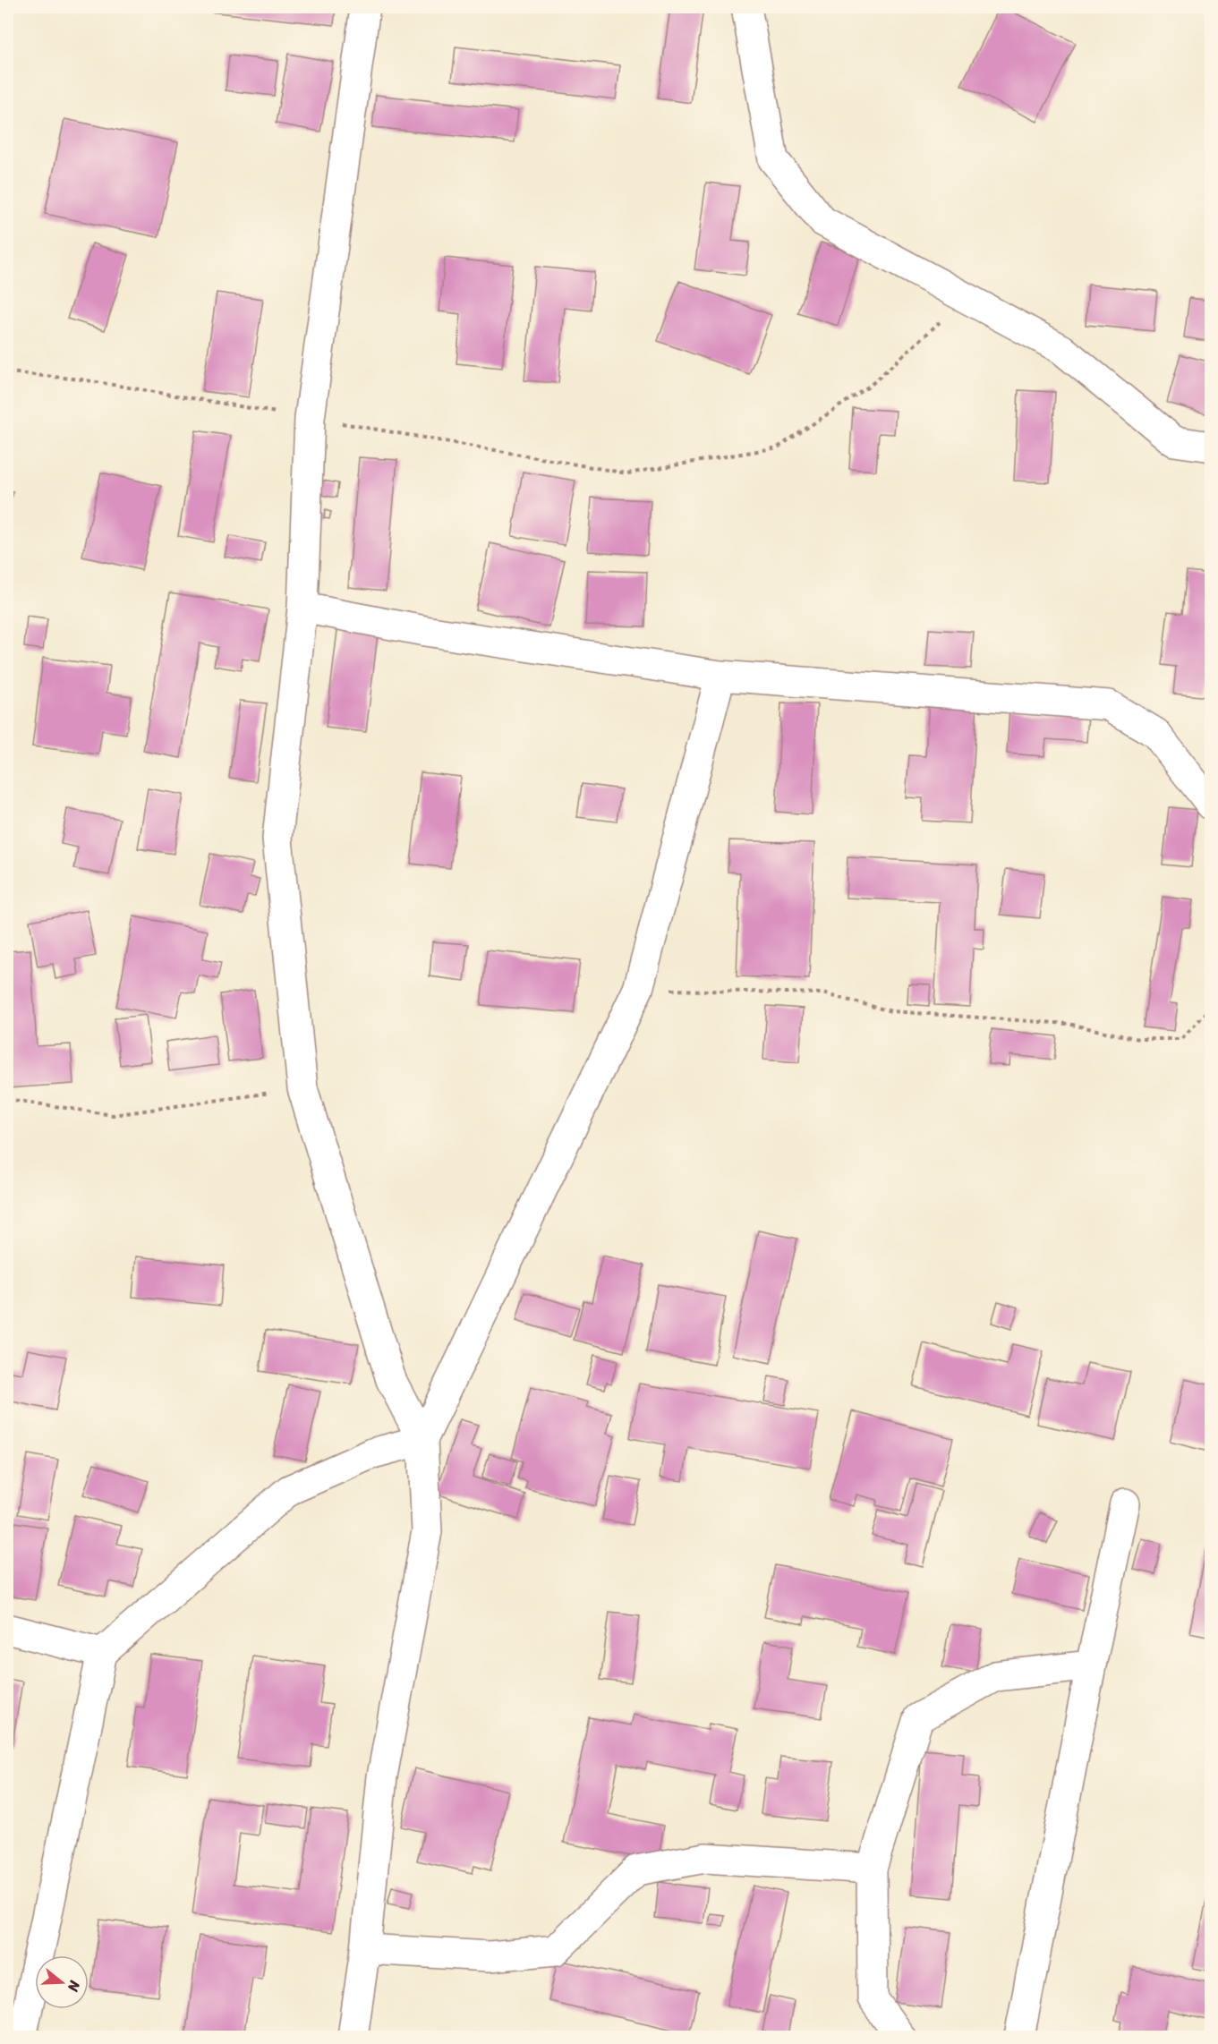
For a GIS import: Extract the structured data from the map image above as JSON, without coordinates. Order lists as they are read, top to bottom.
{
  "north": "right"
}
